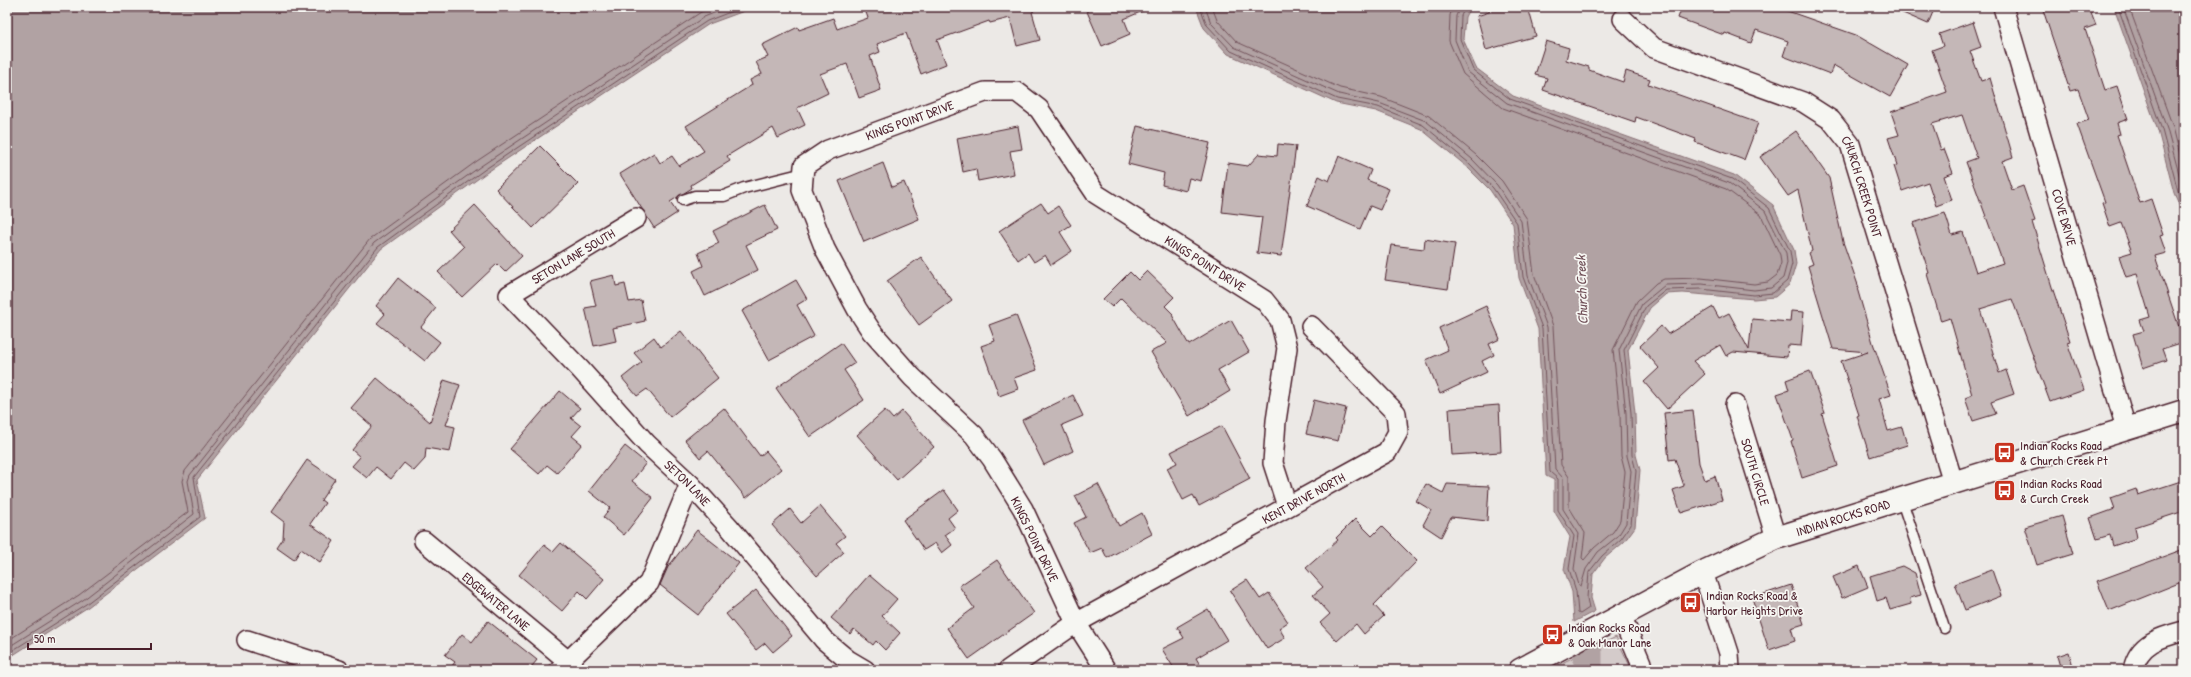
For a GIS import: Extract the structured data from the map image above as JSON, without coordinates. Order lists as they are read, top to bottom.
{
  "streets": {
    "street": [
      "KINGS POINT DRIVE",
      "CHURCH CREEK POINT",
      "COVE DRIVE",
      "SETON LANE SOUTH",
      "SOUTH CIRCLE",
      "SETON LANE",
      "KENT DRIVE NORTH",
      "INDIAN ROCKS ROAD",
      "EDGEWATER LANE"
    ]
  },
  "crossings": [
    ["KINGS POINT DRIVE", "KENT DRIVE NORTH"],
    ["CHURCH CREEK POINT", "INDIAN ROCKS ROAD"],
    ["COVE DRIVE", "INDIAN ROCKS ROAD"],
    ["SETON LANE SOUTH", "SETON LANE"],
    ["SOUTH CIRCLE", "INDIAN ROCKS ROAD"]
  ],
  "water": ["Church Creek"],
  "places": {
    "bus stop": [
      "Indian Rocks Road & Church Creek Pt",
      "Indian Rocks Road & Curch Creek",
      "Indian Rocks Road & Harbor Heights Drive",
      "Indian Rocks Road & Oak Manor Lane"
    ]
  },
  "scale_bar": "50 m"
}
